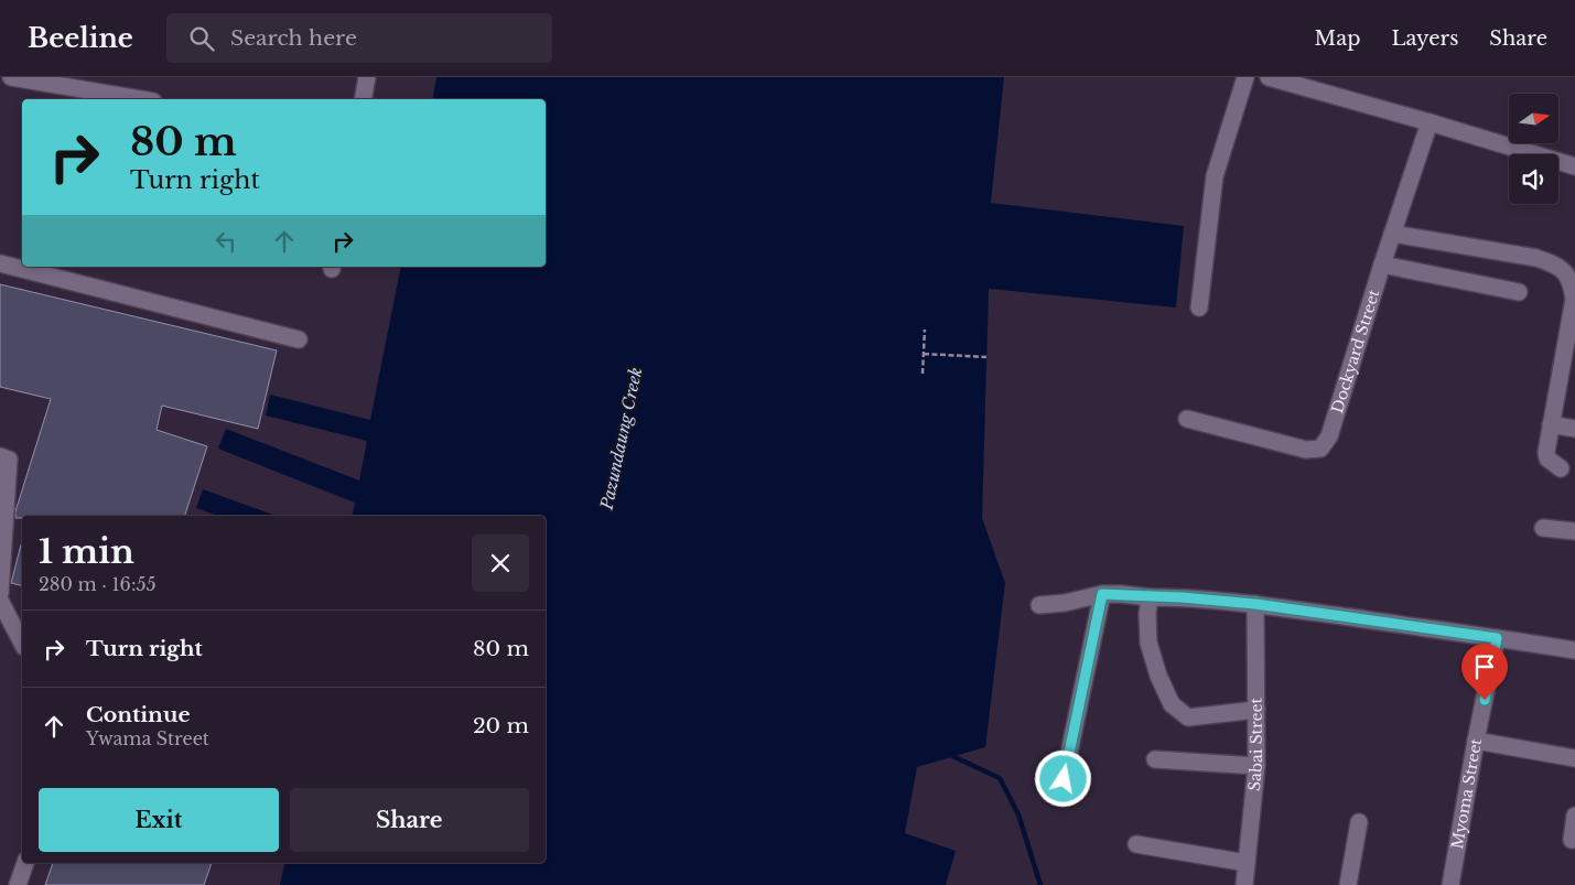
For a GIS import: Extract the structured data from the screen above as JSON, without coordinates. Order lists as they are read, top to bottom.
{
  "streets": {
    "street": ["Dockyard Street", "Sabai Street", "Myoma Street"]
  },
  "water": ["Pazundaung Creek"],
  "north": "right",
  "page": {
    "header": "Beeline",
    "search": "Search here",
    "nav": ["Map", "Layers", "Share"],
    "turn": ["80 m", "Turn right"],
    "heading": ["1 min", "280 m · 16:55"],
    "list": [
      {
        "name": "Turn right",
        "value": "80 m"
      },
      {
        "name": "Continue",
        "note": "Ywama Street",
        "value": "20 m"
      }
    ],
    "buttons": ["Exit", "Share"]
  }
}
